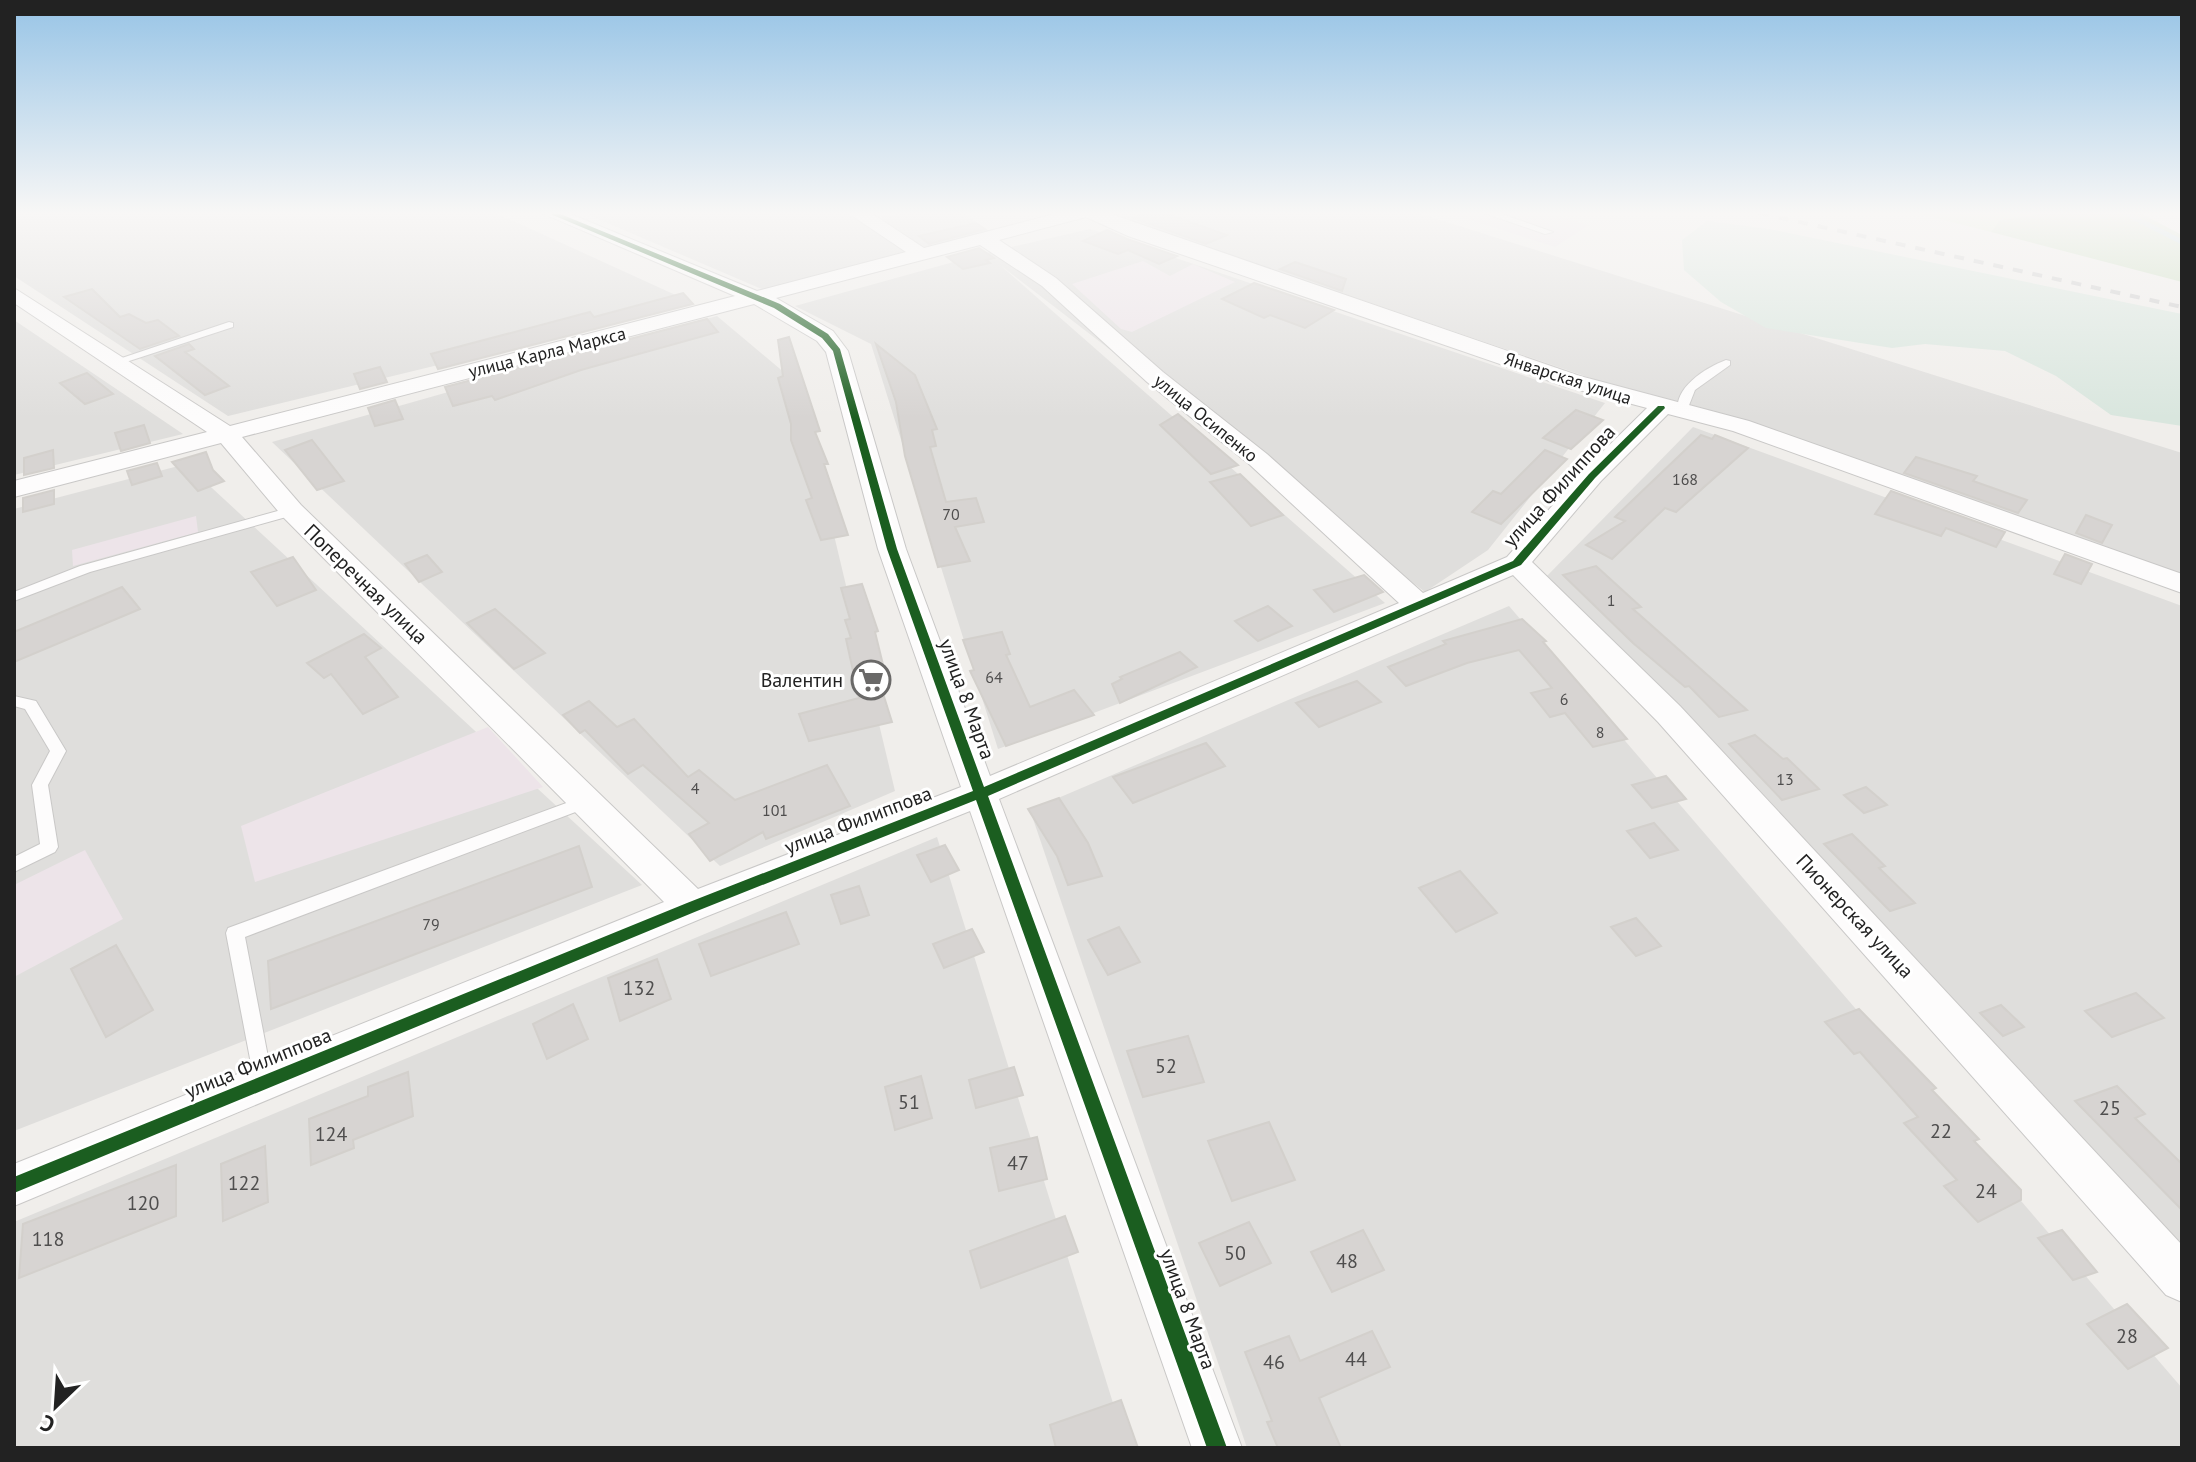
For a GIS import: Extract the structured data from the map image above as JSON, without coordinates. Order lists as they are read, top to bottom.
{
  "streets": {
    "street": [
      "улица Карла Маркса",
      "Январская улица",
      "улица Осипенко",
      "улица Филиппова",
      "Поперечная улица",
      "улица 8 Марта",
      "Пионерская улица"
    ]
  },
  "crossings": [
    ["улица Карла Маркса", "Поперечная улица"],
    ["улица Карла Маркса", "улица 8 Марта"],
    ["Январская улица", "улица Филиппова"],
    ["улица Осипенко", "улица Филиппова"],
    ["улица Филиппова", "Поперечная улица"],
    ["улица Филиппова", "улица 8 Марта"],
    ["улица Филиппова", "Пионерская улица"]
  ],
  "places": {
    "supermarket": ["Валентин"]
  },
  "house_numbers": [
    "168",
    "70",
    "1",
    "64",
    "6",
    "8",
    "13",
    "4",
    "101",
    "79",
    "132",
    "52",
    "51",
    "25",
    "22",
    "124",
    "47",
    "122",
    "24",
    "120",
    "118",
    "50",
    "48",
    "28",
    "44",
    "46"
  ],
  "north": "bottom left"
}
